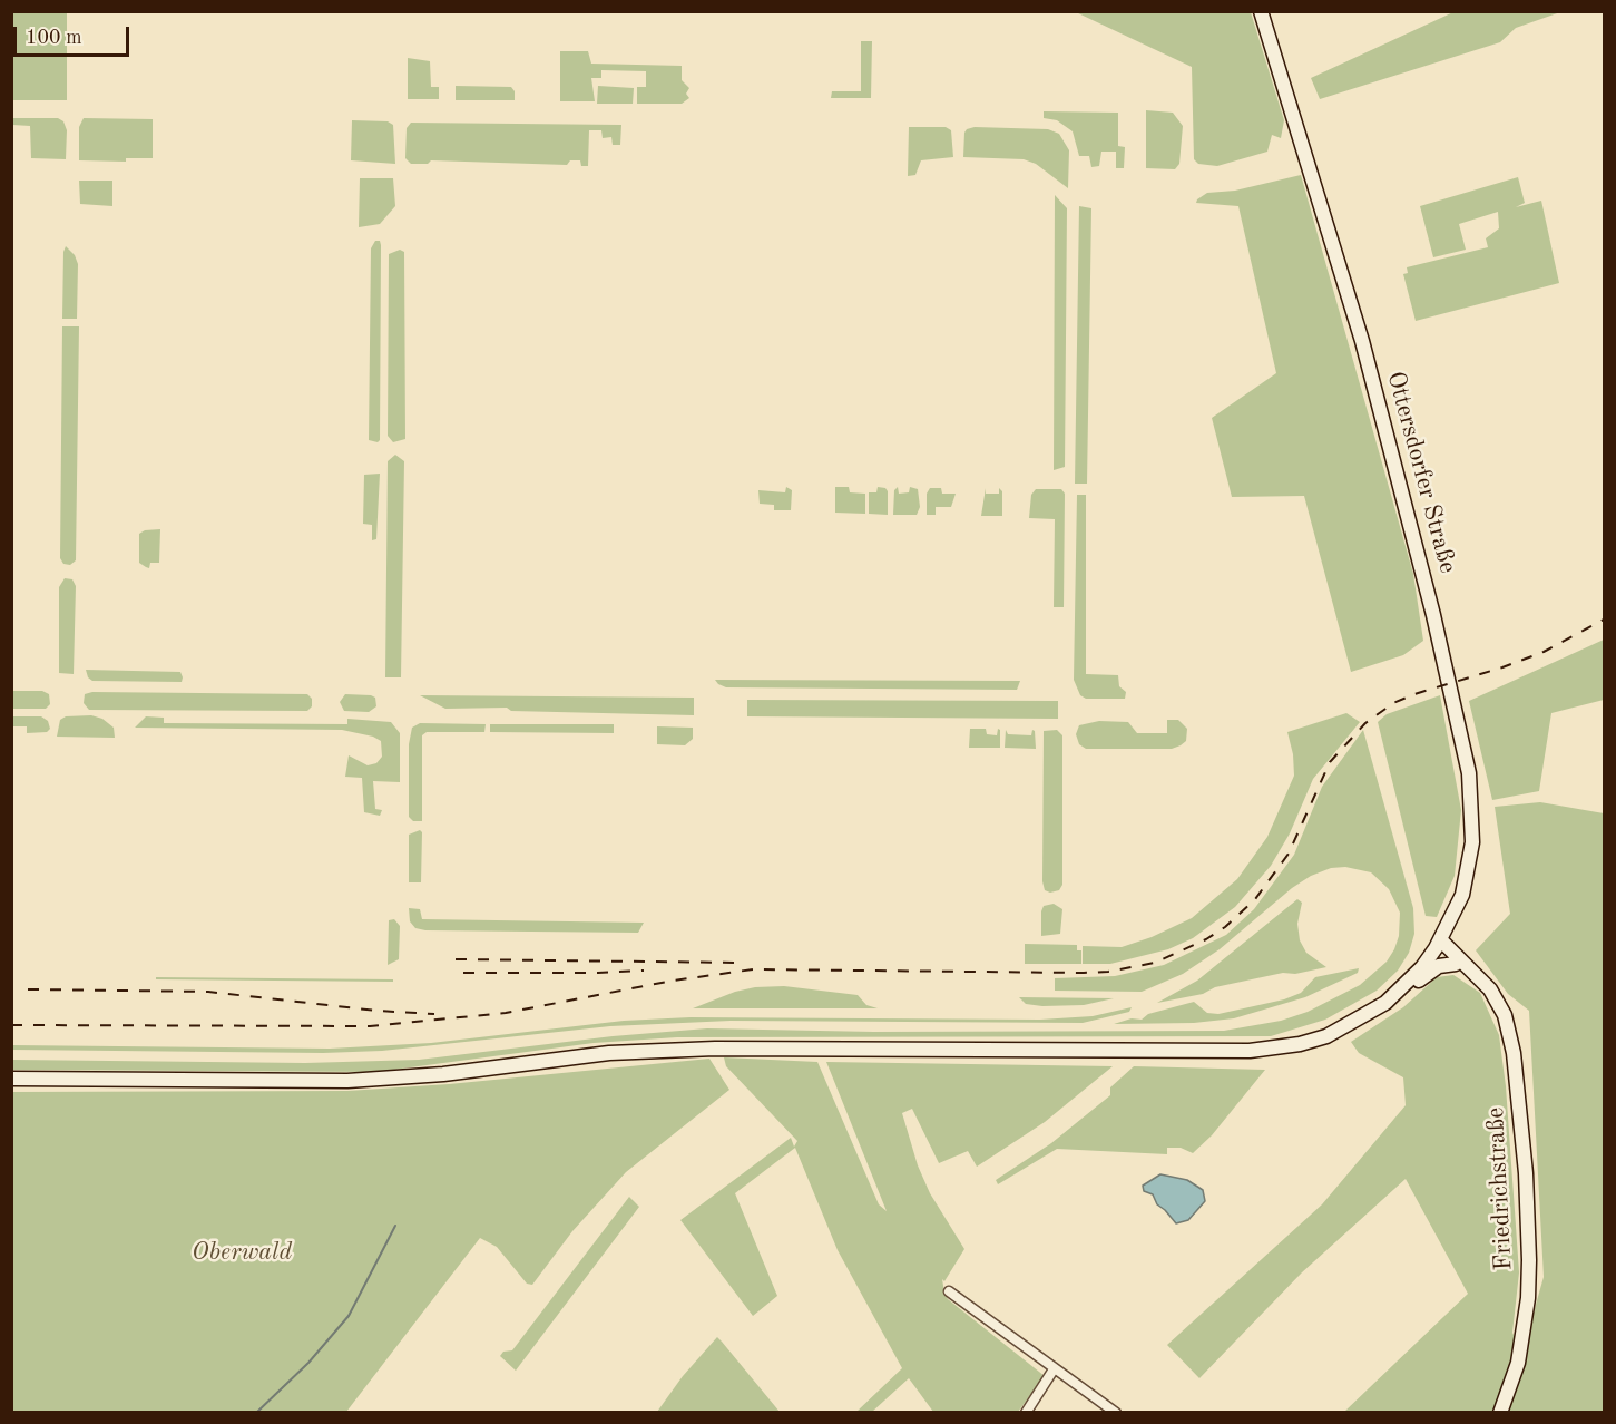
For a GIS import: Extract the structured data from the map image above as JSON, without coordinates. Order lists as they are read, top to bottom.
{
  "streets": {
    "street": ["Ottersdorfer Straße", "Friedrichstraße"]
  },
  "crossings": [
    ["Ottersdorfer Straße", "Friedrichstraße"]
  ],
  "parks": ["Oberwald"],
  "scale_bar": "100 m"
}
